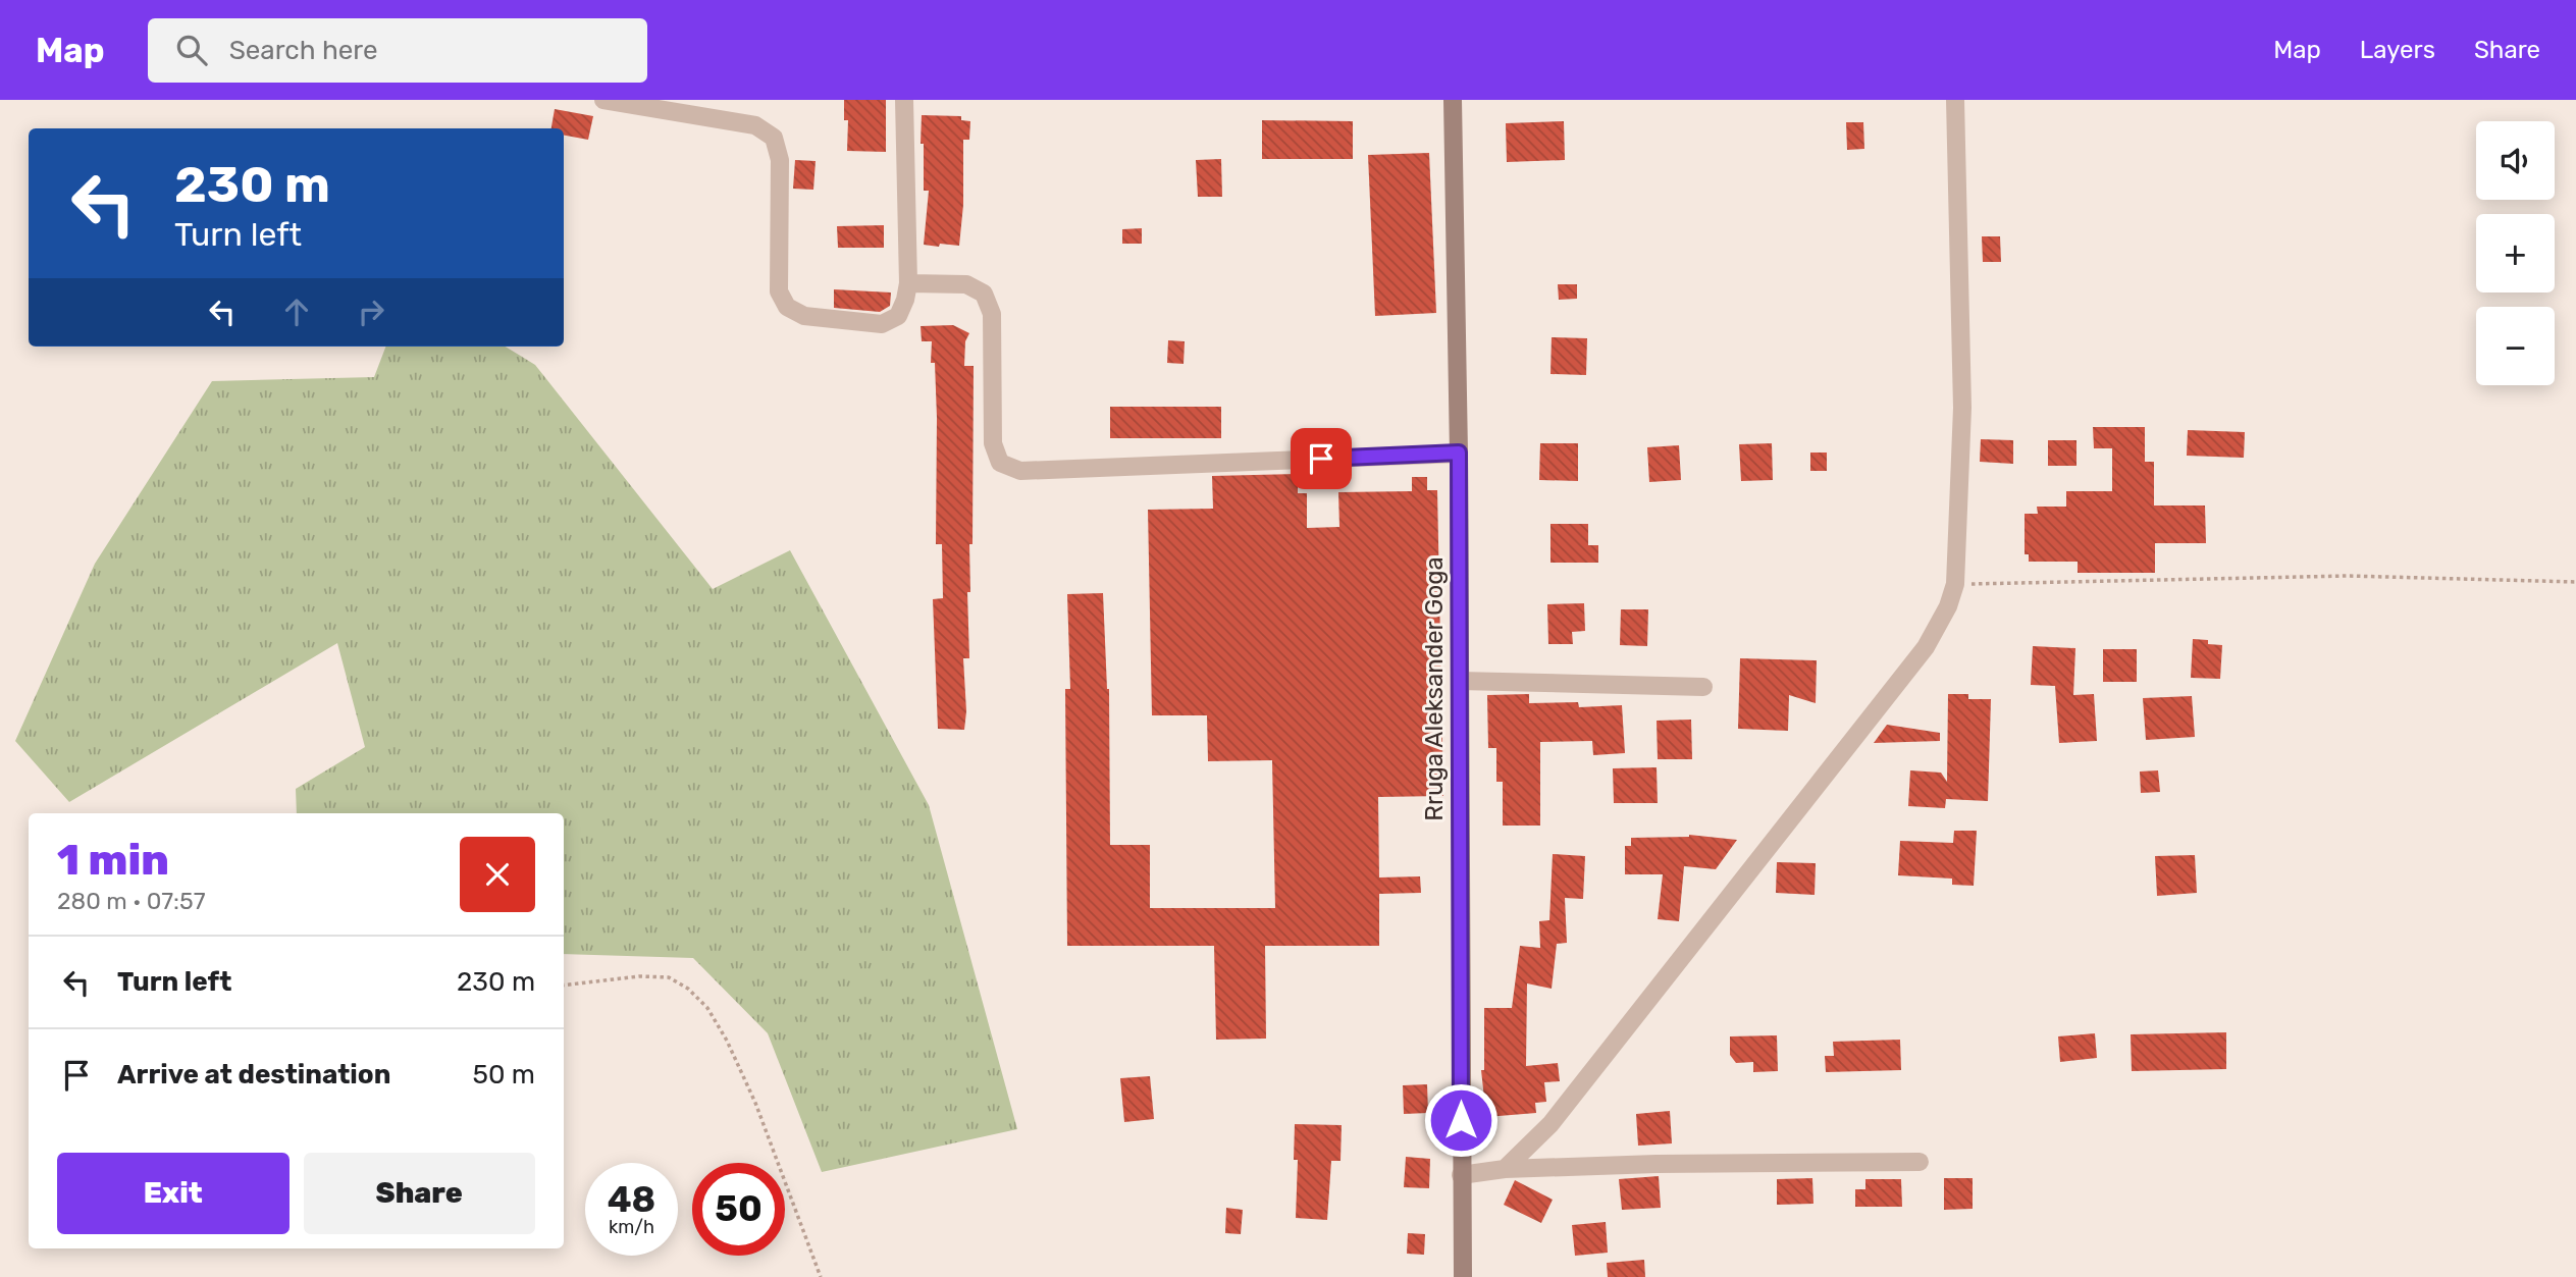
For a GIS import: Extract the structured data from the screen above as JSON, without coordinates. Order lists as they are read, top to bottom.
{
  "streets": {
    "main road": ["Rruga Aleksander Goga"]
  },
  "page": {
    "header": "Map",
    "search": "Search here",
    "nav": ["Map", "Layers", "Share"],
    "map_buttons": ["+", "−"],
    "turn": ["230 m", "Turn left"],
    "heading": ["1 min", "280 m · 07:57"],
    "list": [
      {
        "name": "Turn left",
        "value": "230 m"
      },
      {
        "name": "Arrive at destination",
        "value": "50 m"
      }
    ],
    "buttons": ["Exit", "Share"],
    "speed": "48 km/h",
    "limit": "50"
  }
}
